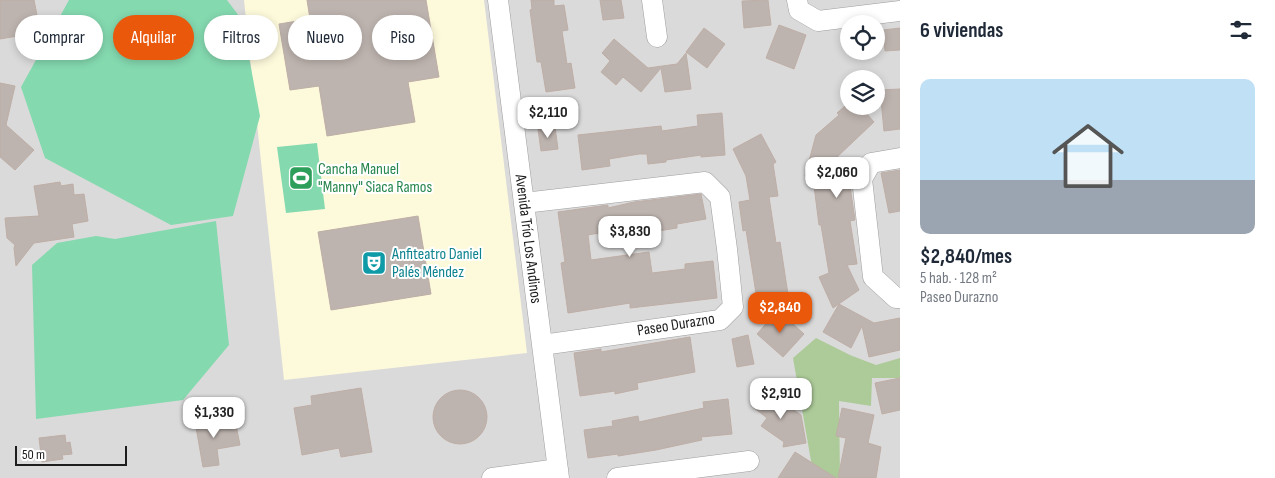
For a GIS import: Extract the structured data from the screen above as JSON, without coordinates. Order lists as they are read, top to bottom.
{
  "streets": {
    "street": ["Avenida Trío Los Andinos", "Paseo Durazno"]
  },
  "crossings": [
    ["Avenida Trío Los Andinos", "Paseo Durazno"]
  ],
  "places": {
    "sports": ["Cancha Manuel \"Manny\" Siaca Ramos"],
    "theatre": ["Anfiteatro Daniel Palés Méndez"]
  },
  "scale_bar": "50 m",
  "page": {
    "heading": "6 viviendas",
    "chip": [
      "Comprar",
      "Alquilar",
      "Filtros",
      "Nuevo",
      "Piso"
    ],
    "list": [
      {
        "name": "$2,840/mes",
        "note": "5 hab. · 128 m² · Paseo Durazno"
      }
    ],
    "price": [
      "$2,110",
      "$2,060",
      "$3,830",
      "$2,840",
      "$2,910",
      "$1,330"
    ],
    "scale": "50 m"
  }
}
